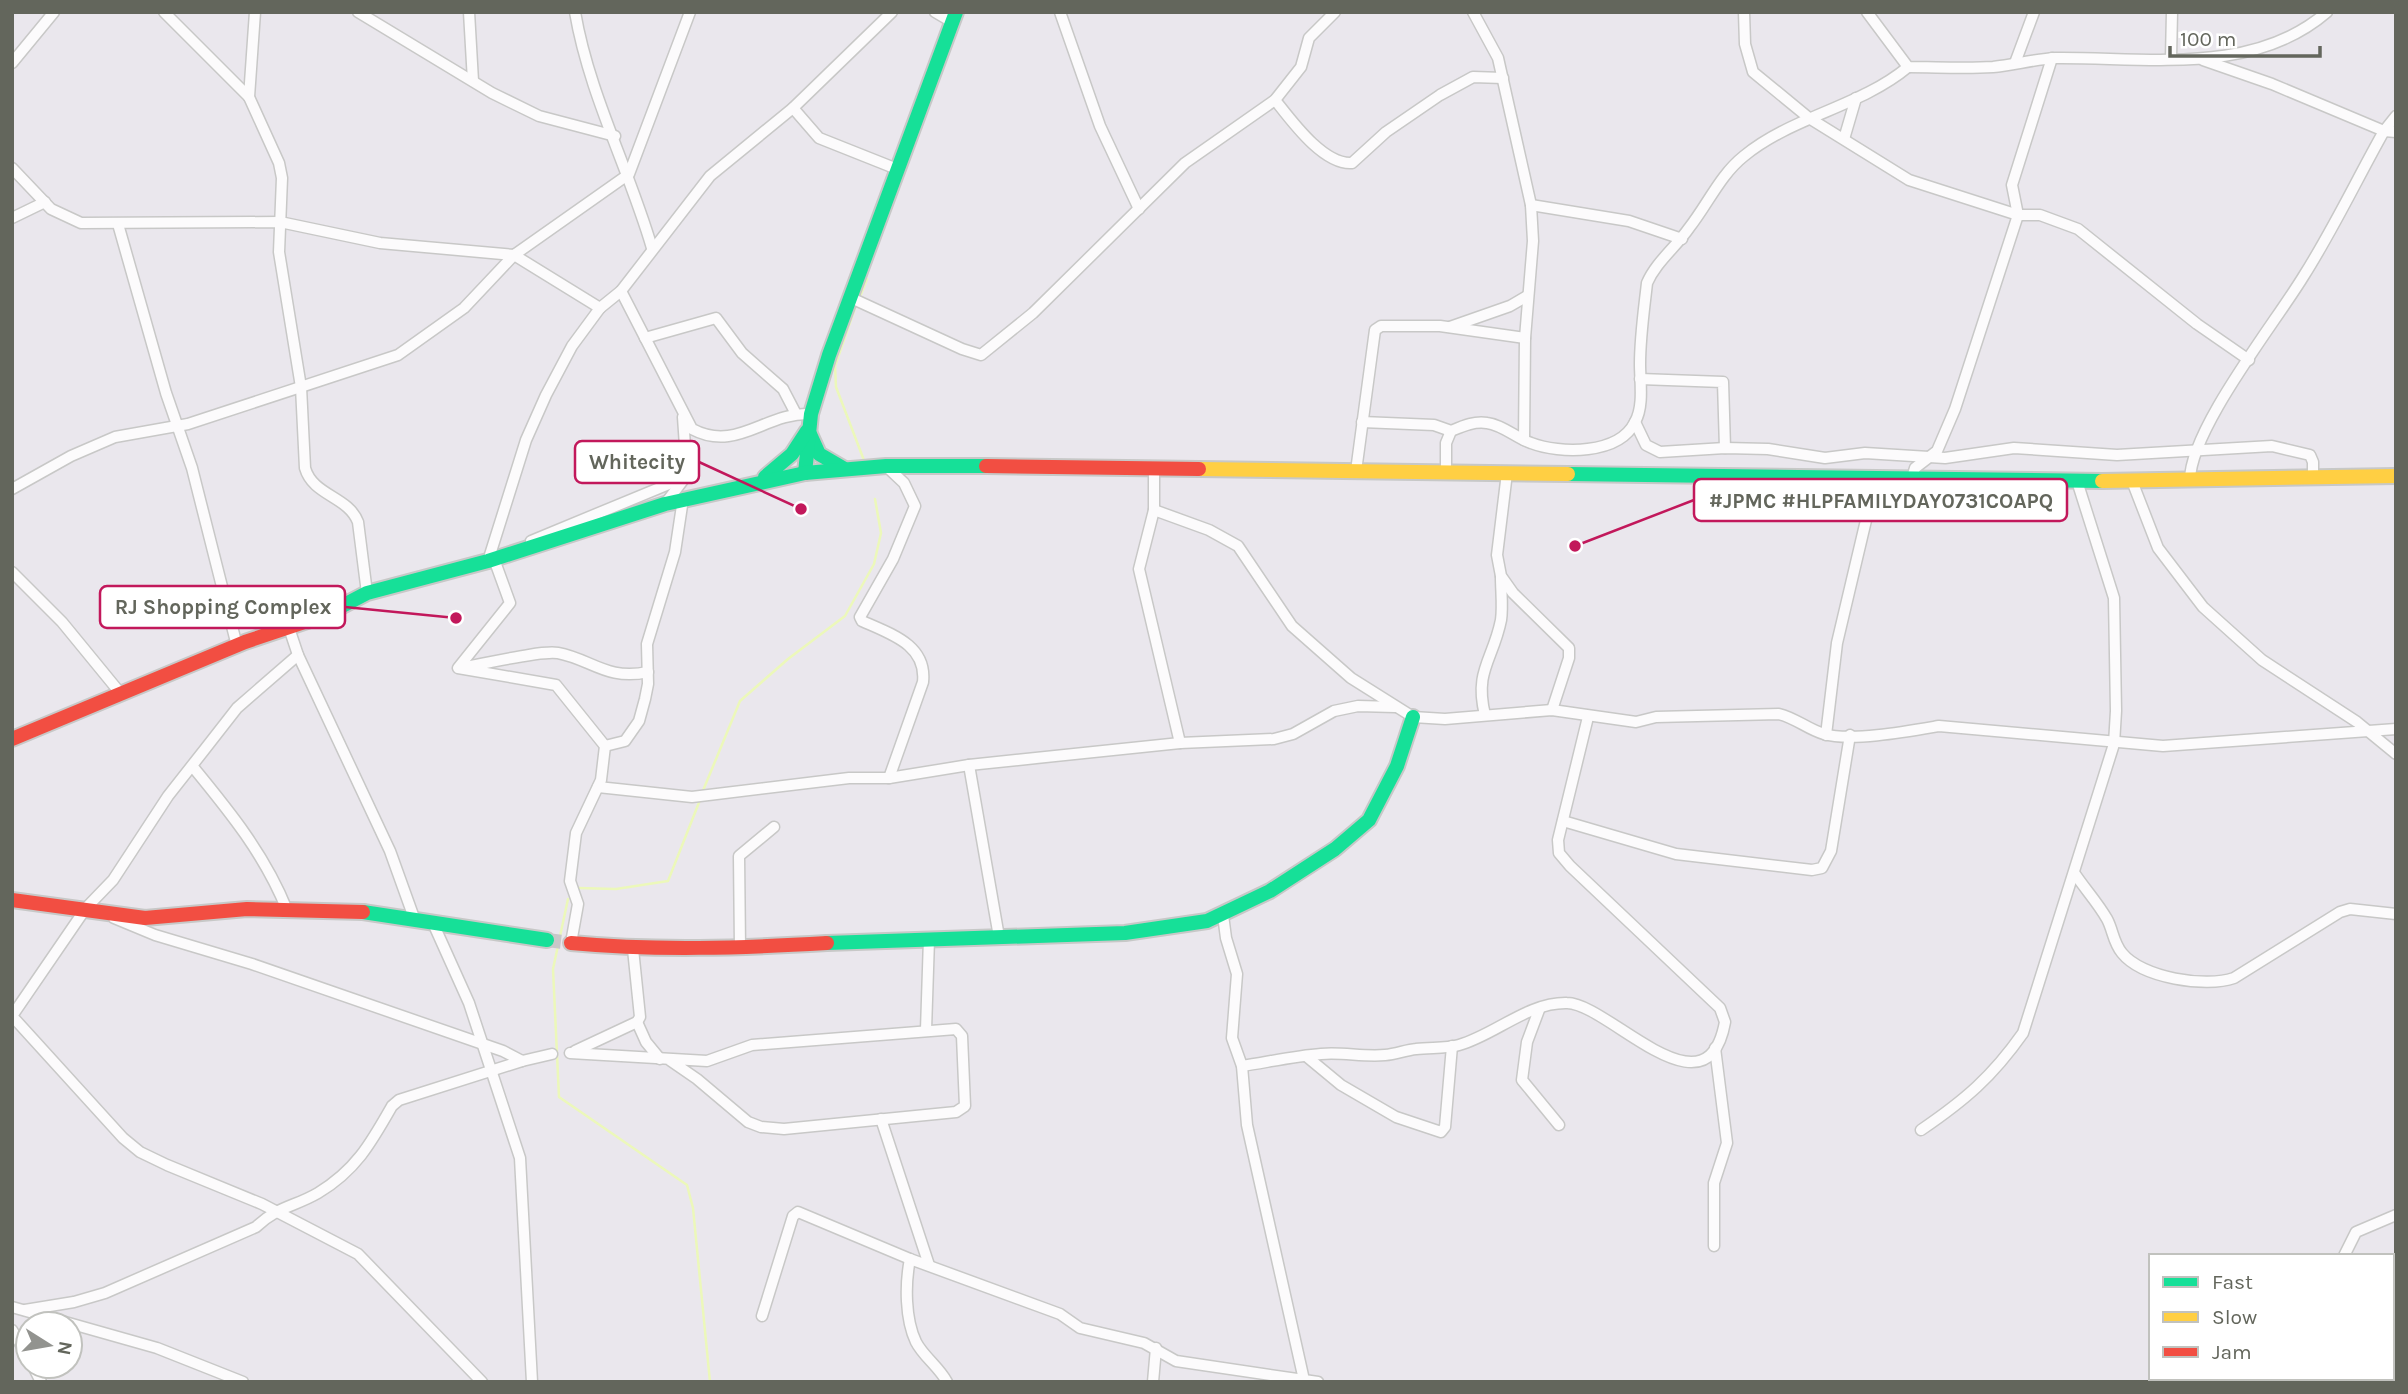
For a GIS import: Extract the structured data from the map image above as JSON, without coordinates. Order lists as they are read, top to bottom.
{
  "places": ["Whitecity", "#JPMC #HLPFAMILYDAY0731COAPQ", "RJ Shopping Complex"],
  "legend": ["Fast", "Slow", "Jam"],
  "scale_bar": "100 m",
  "north": "right"
}
